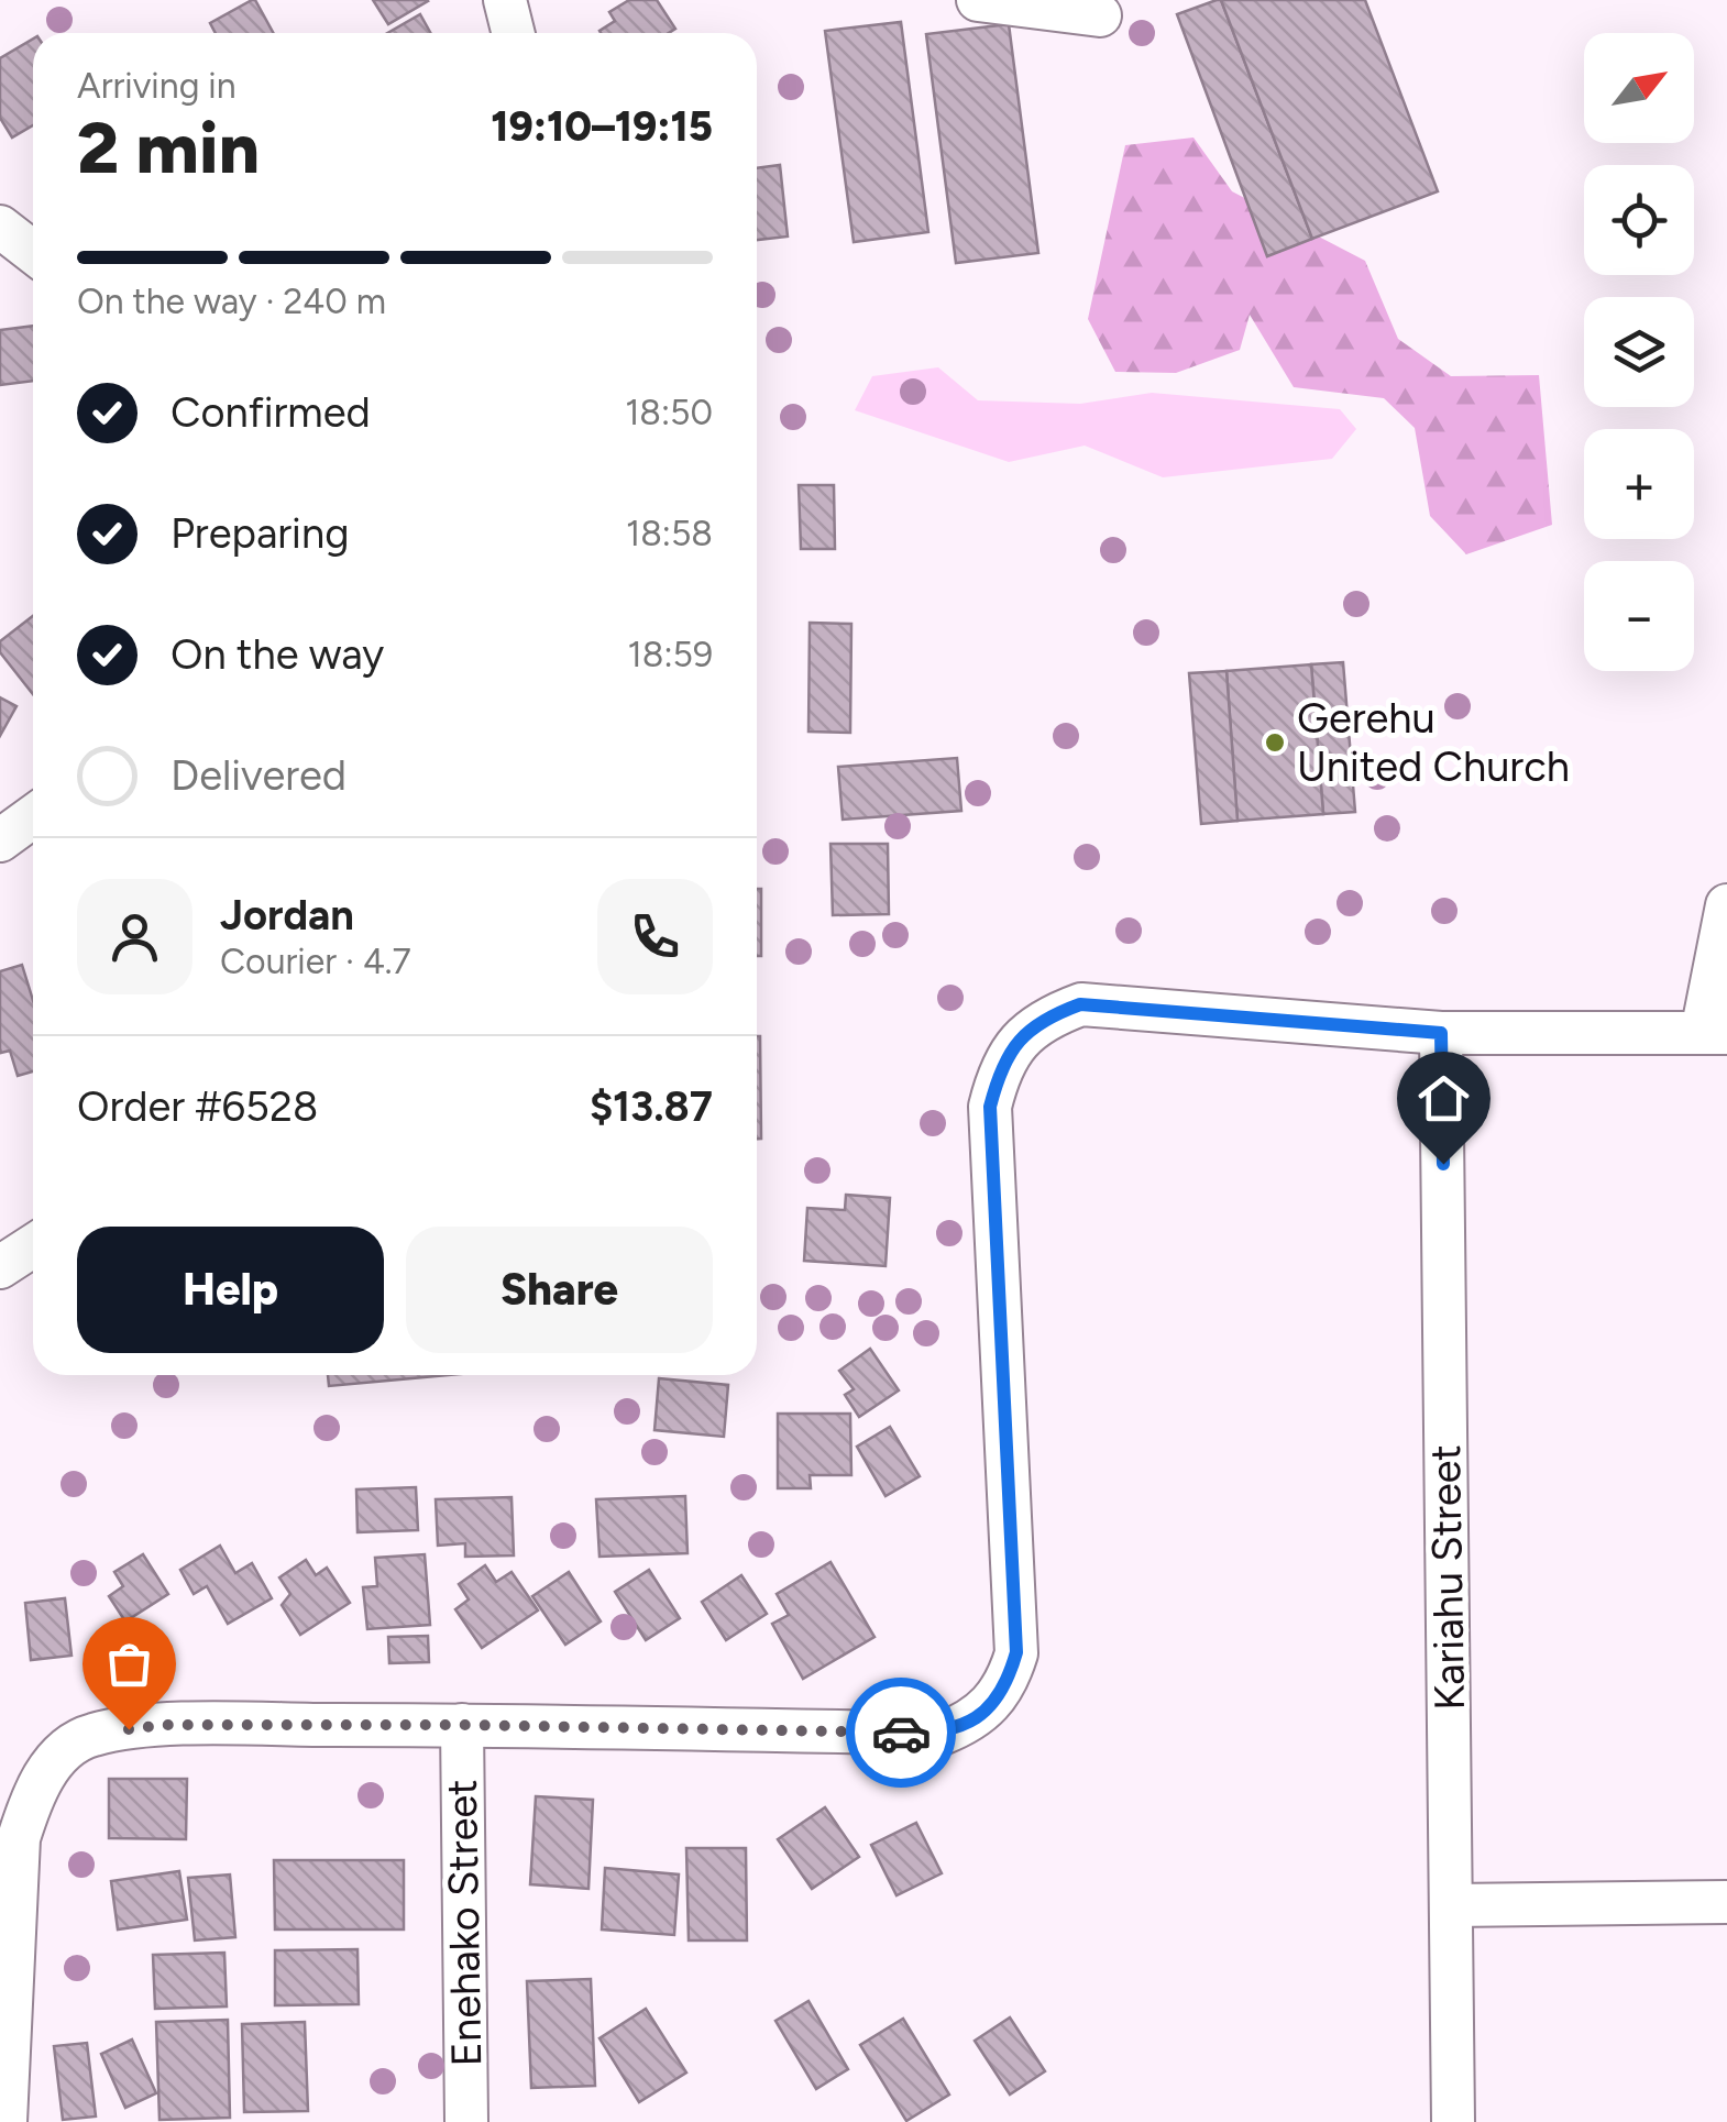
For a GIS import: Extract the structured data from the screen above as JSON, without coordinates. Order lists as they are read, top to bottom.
{
  "streets": {
    "street": ["Kariahu Street", "Enehako Street"]
  },
  "places": ["Gerehu United Church"],
  "north": "top right",
  "page": {
    "map_buttons": ["+", "−"],
    "heading": ["2 min", "Arriving in", "19:10–19:15"],
    "panel": [
      "Jordan",
      "Courier · 4.7",
      "Order #6528",
      "$13.87"
    ],
    "bar": "On the way · 240 m",
    "list": [
      ["Confirmed", "18:50"],
      ["Preparing", "18:58"],
      ["On the way", "18:59"],
      "Delivered"
    ],
    "buttons": ["Help", "Share"]
  }
}
